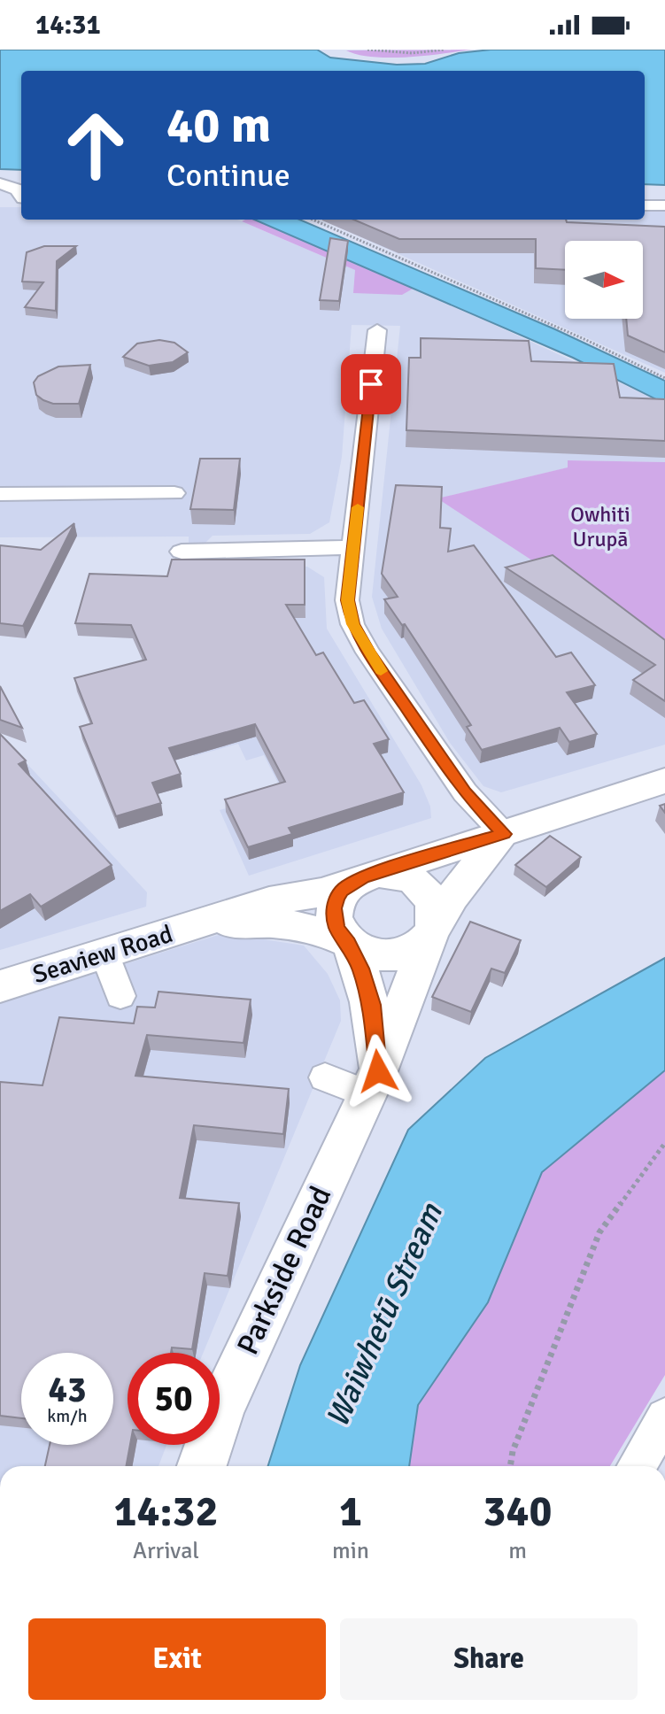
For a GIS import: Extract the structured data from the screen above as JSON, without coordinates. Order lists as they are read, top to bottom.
{
  "streets": {
    "main road": ["Seaview Road", "Parkside Road"]
  },
  "crossings": [
    ["Seaview Road", "Parkside Road"]
  ],
  "water": ["Waiwhetū Stream"],
  "parks": ["Owhiti Urupā"],
  "north": "right",
  "page": {
    "status": "14:31",
    "turn": ["40 m", "Continue"],
    "speed": "43 km/h",
    "limit": "50",
    "eta": [
      "14:32",
      "Arrival",
      "1",
      "min",
      "340",
      "m"
    ],
    "buttons": ["Exit", "Share"]
  }
}
